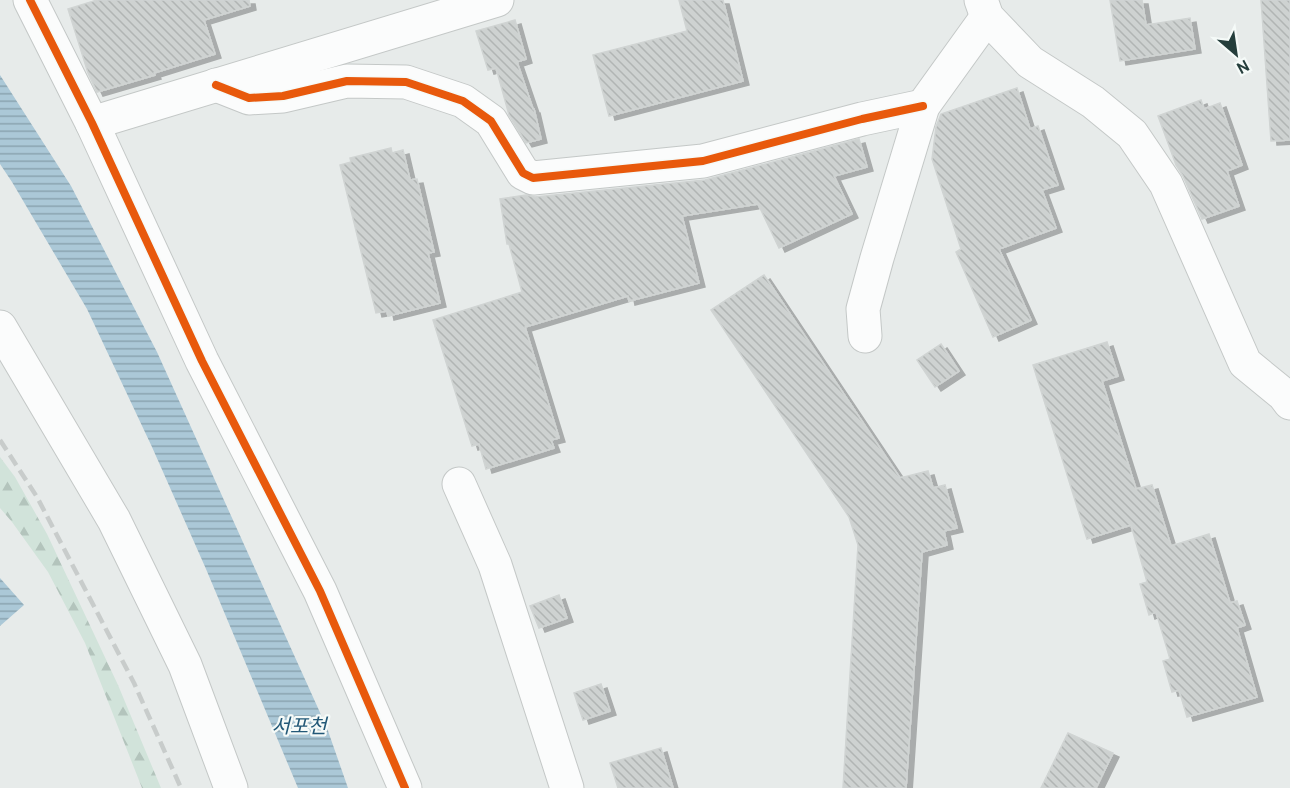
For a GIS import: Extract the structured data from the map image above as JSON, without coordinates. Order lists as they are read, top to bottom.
{
  "water": ["서포천"],
  "north": "bottom right"
}
